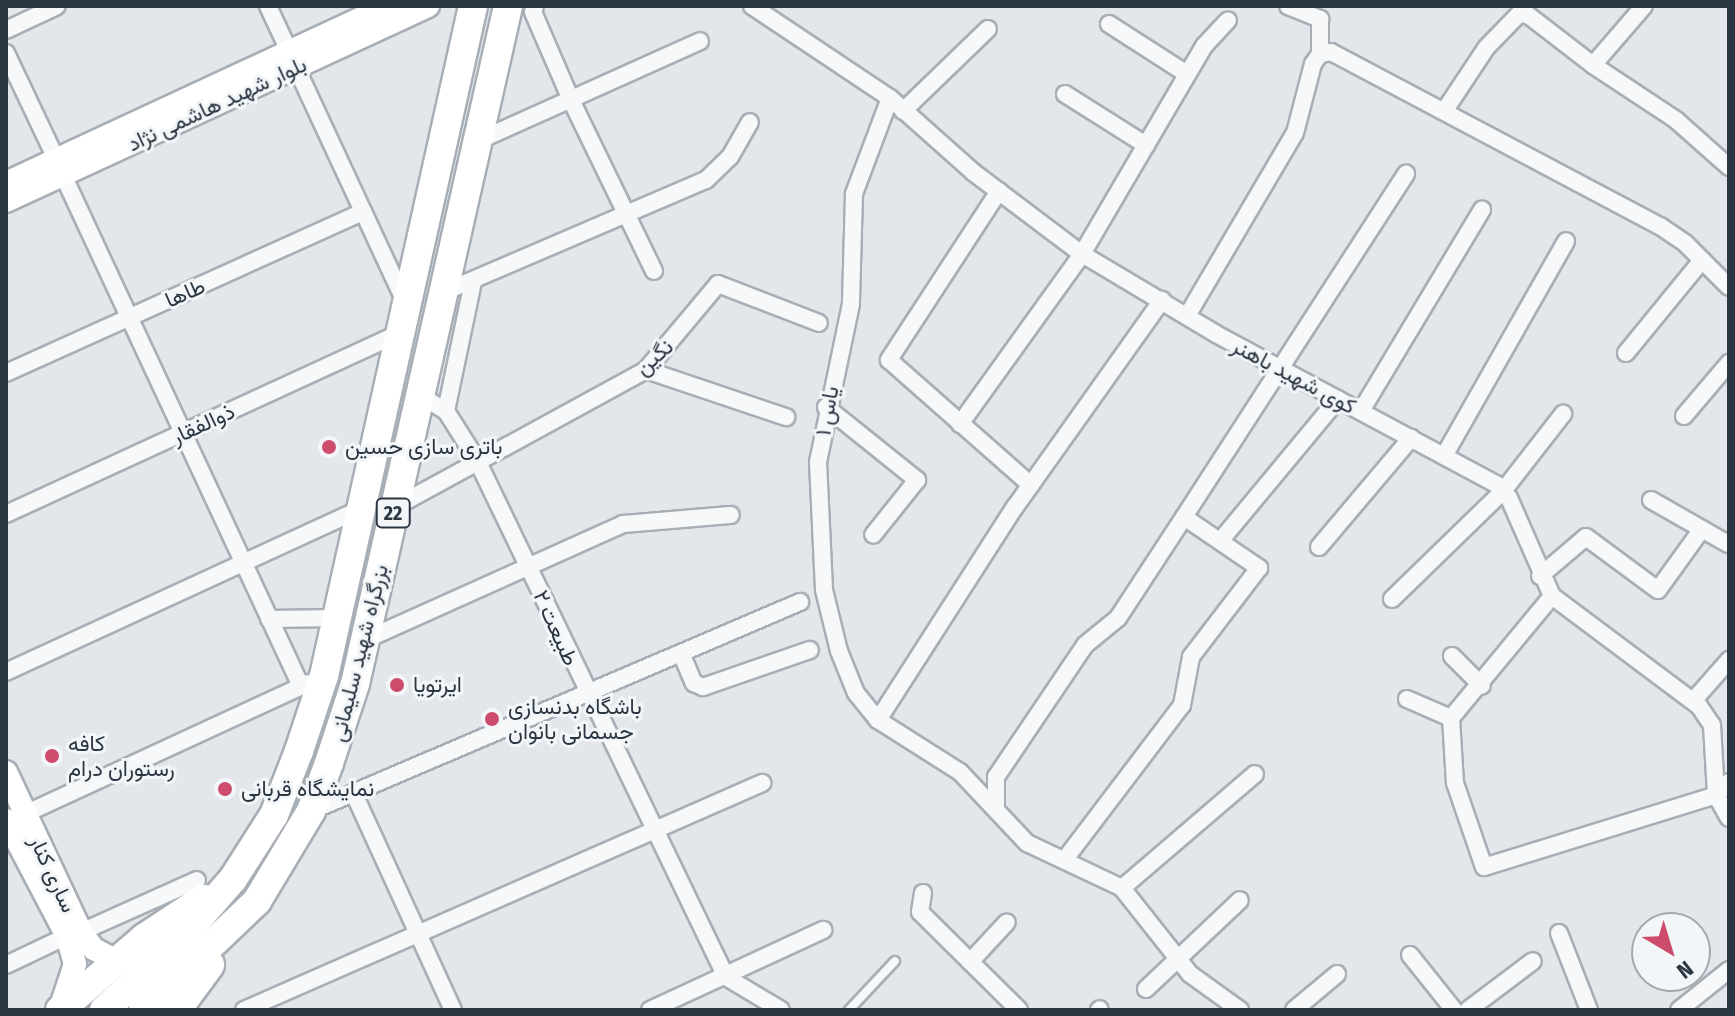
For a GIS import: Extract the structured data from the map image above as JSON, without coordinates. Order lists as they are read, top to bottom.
{
  "streets": {
    "highway": ["22", "بزرگراه شهید سلیمانی"],
    "main road": ["بلوار شهید هاشمی نژاد", "ساری کنار"],
    "street": [
      "طاها",
      "نگین",
      "کوی شهید باهنر",
      "یاس ۱",
      "ذوالفقار",
      "طبیعت ۲"
    ]
  },
  "crossings": [
    ["نگین", "طبیعت ۲"],
    ["نگین", "بزرگراه شهید سلیمانی"],
    ["کوی شهید باهنر", "یاس ۱"],
    ["ذوالفقار", "بزرگراه شهید سلیمانی"],
    ["22", "بزرگراه شهید سلیمانی"]
  ],
  "places": [
    "باتری سازی حسین",
    "ایرتویا",
    "باشگاه بدنسازی جسمانی بانوان",
    "کافه رستوران درام",
    "نمایشگاه قربانی"
  ],
  "north": "bottom right"
}
